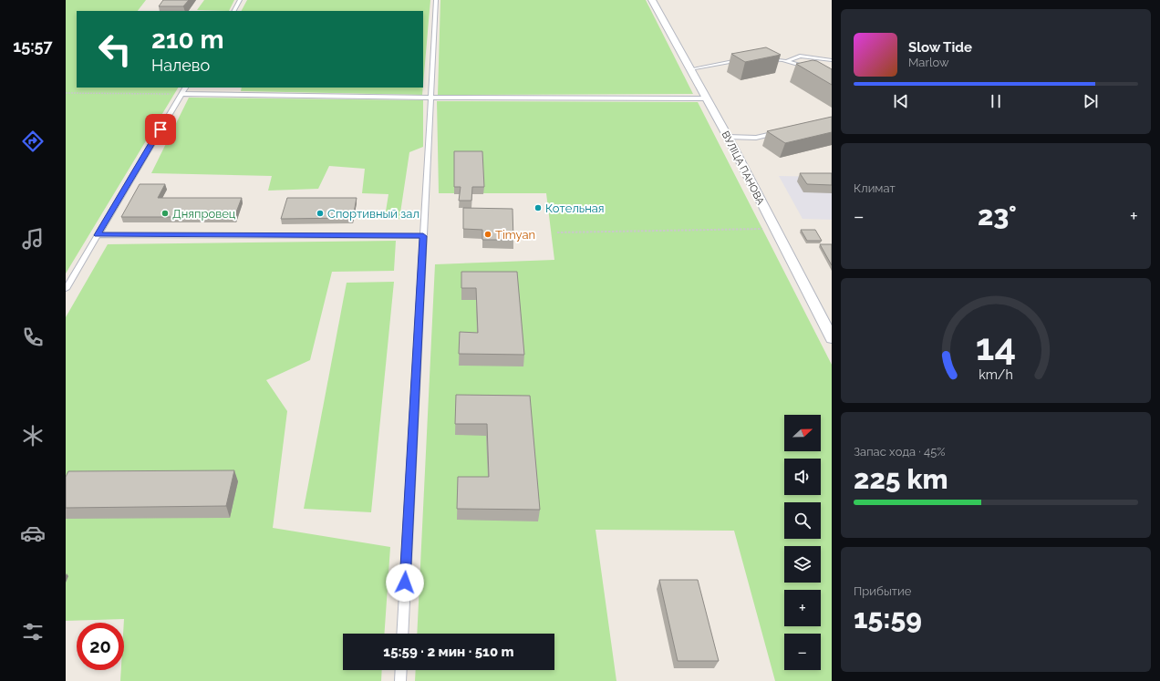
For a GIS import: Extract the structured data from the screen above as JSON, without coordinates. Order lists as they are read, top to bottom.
{
  "streets": {
    "street": ["ВУЛІЦА ПАНОВА"]
  },
  "places": [
    "Котельная",
    "Дняпровец",
    "Спортивный зал",
    "Timyan"
  ],
  "north": "right",
  "page": {
    "tabs": "15:57",
    "turn": ["210 m", "Налево"],
    "song": ["Slow Tide", "Marlow"],
    "tile": [
      "Климат",
      ["Запас хода · 45%", "225 km"],
      ["Прибытие", "15:59"]
    ],
    "heat": ["−", "23°", "+"],
    "map_buttons": ["+", "−"],
    "limit": "20",
    "trip": "15:59 · 2 мин · 510 m",
    "gauge": ["14", "km/h"]
  }
}
